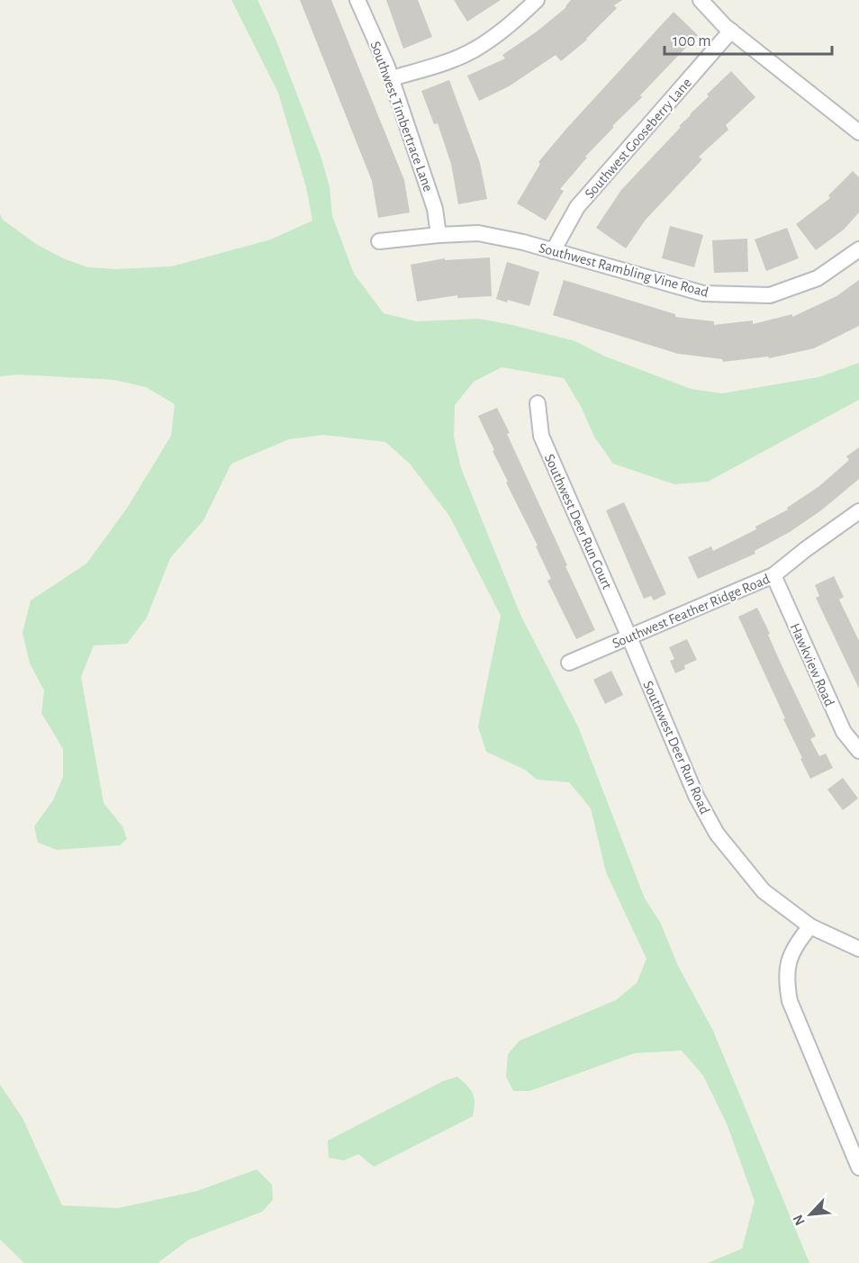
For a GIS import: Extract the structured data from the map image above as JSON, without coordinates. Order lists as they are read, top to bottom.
{
  "streets": {
    "street": [
      "Southwest Timbertrace Lane",
      "Southwest Gooseberry Lane",
      "Southwest Rambling Vine Road",
      "Southwest Deer Run Court",
      "Southwest Feather Ridge Road",
      "Hawkview Road",
      "Southwest Deer Run Road"
    ]
  },
  "crossings": [
    ["Southwest Timbertrace Lane", "Southwest Rambling Vine Road"],
    ["Southwest Gooseberry Lane", "Southwest Rambling Vine Road"],
    ["Southwest Deer Run Court", "Southwest Feather Ridge Road"],
    ["Southwest Deer Run Court", "Southwest Deer Run Road"],
    ["Southwest Feather Ridge Road", "Hawkview Road"],
    ["Southwest Feather Ridge Road", "Southwest Deer Run Road"]
  ],
  "scale_bar": "100 m",
  "north": "bottom left"
}
